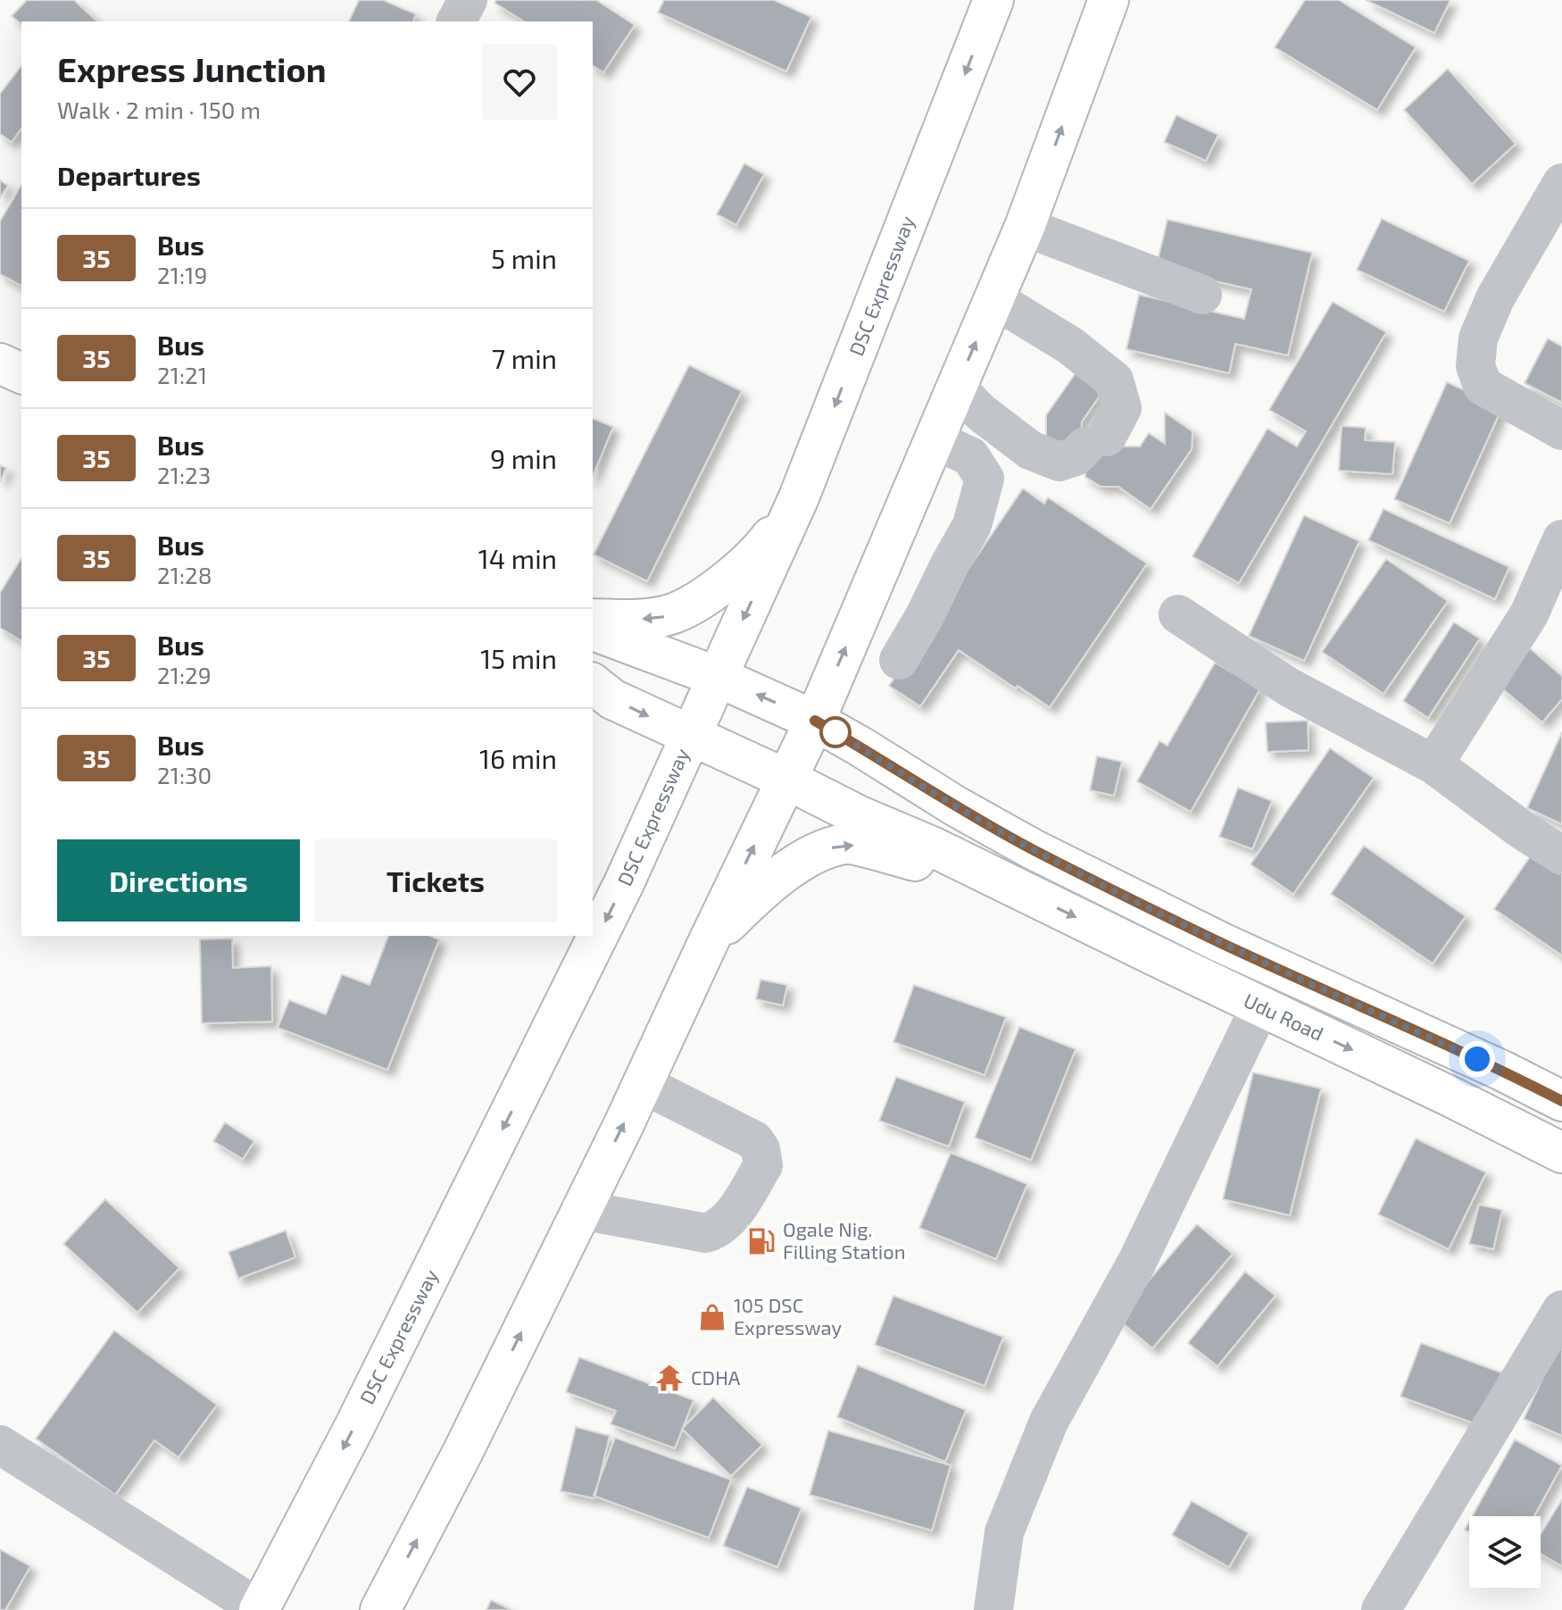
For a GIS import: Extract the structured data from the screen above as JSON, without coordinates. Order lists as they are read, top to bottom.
{
  "streets": {
    "main road": ["DSC Expressway", "Udu Road"]
  },
  "places": {
    "fuel station": ["Ogale Nig. Filling Station"],
    "shop": ["105 DSC Expressway"],
    "temple": ["CDHA"]
  },
  "lines": ["bus line 35"],
  "page": {
    "heading": [
      ["Express Junction", "Walk · 2 min · 150 m"],
      "Departures"
    ],
    "list": [
      {
        "mark": "35",
        "name": "Bus",
        "note": "21:19",
        "value": "5 min"
      },
      {
        "mark": "35",
        "name": "Bus",
        "note": "21:21",
        "value": "7 min"
      },
      {
        "mark": "35",
        "name": "Bus",
        "note": "21:23",
        "value": "9 min"
      },
      {
        "mark": "35",
        "name": "Bus",
        "note": "21:28",
        "value": "14 min"
      },
      {
        "mark": "35",
        "name": "Bus",
        "note": "21:29",
        "value": "15 min"
      },
      {
        "mark": "35",
        "name": "Bus",
        "note": "21:30",
        "value": "16 min"
      }
    ],
    "buttons": ["Directions", "Tickets"]
  }
}
